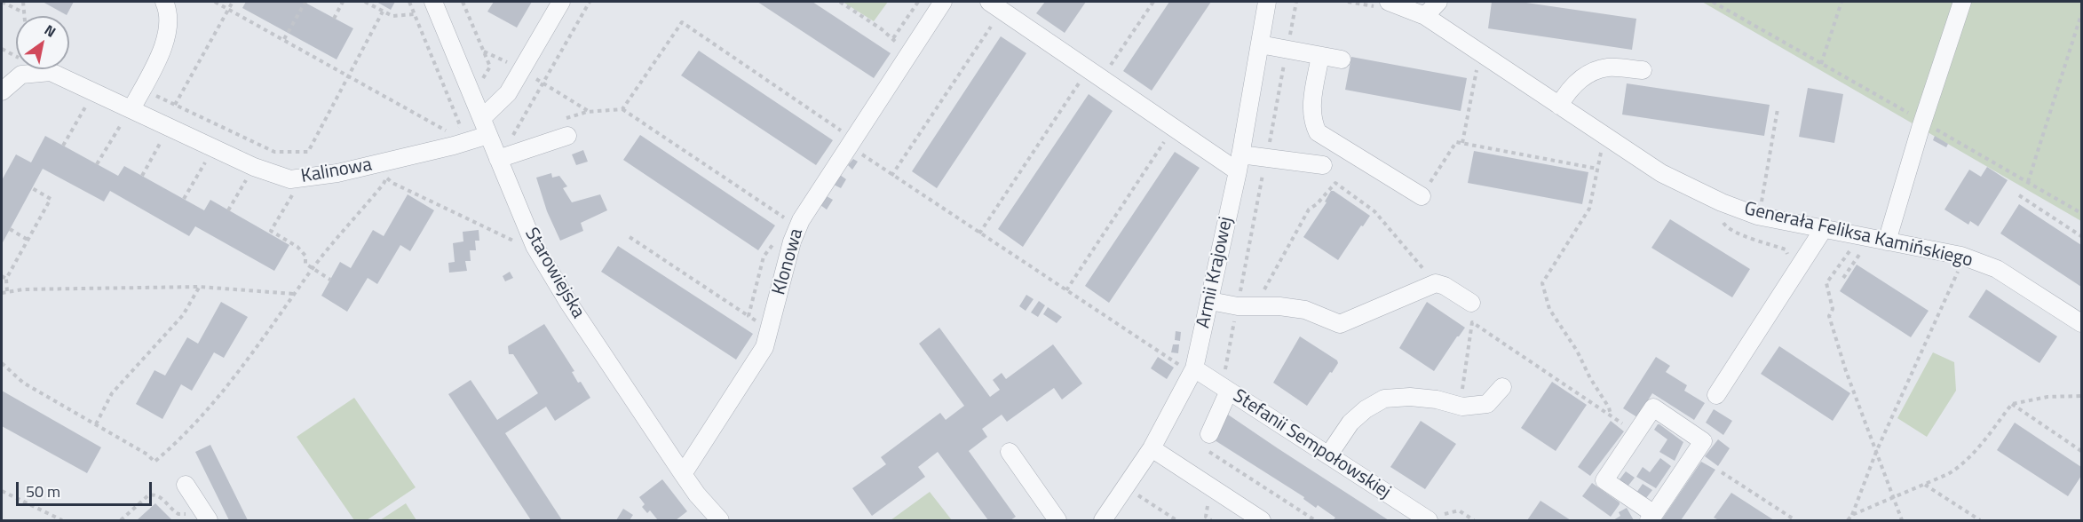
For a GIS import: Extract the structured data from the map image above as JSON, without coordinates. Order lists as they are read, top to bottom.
{
  "streets": {
    "street": [
      "Kalinowa",
      "Generała Feliksa Kamińskiego",
      "Klonowa",
      "Armii Krajowej",
      "Starowiejska",
      "Stefanii Sempołowskiej"
    ]
  },
  "crossings": [
    ["Kalinowa", "Starowiejska"],
    ["Klonowa", "Starowiejska"],
    ["Armii Krajowej", "Stefanii Sempołowskiej"]
  ],
  "scale_bar": "50 m",
  "north": "top right"
}
